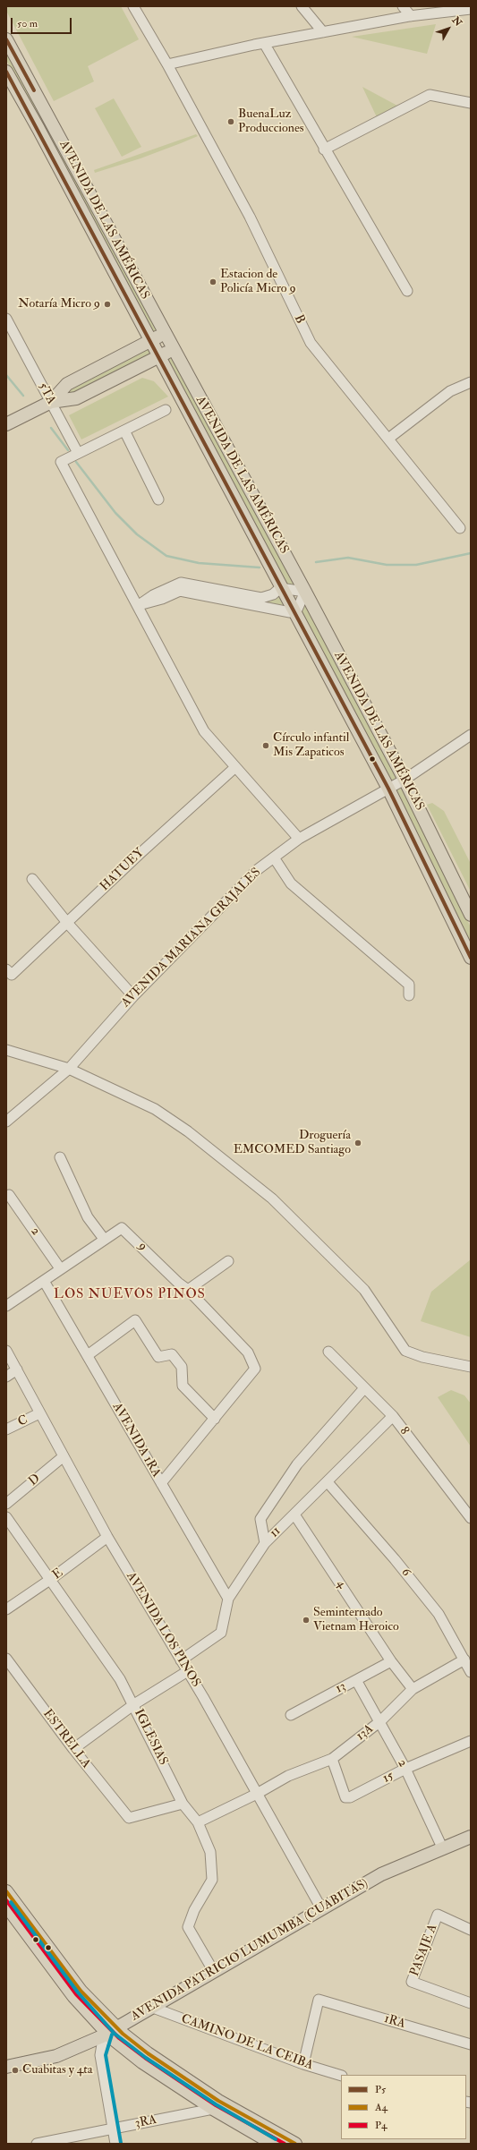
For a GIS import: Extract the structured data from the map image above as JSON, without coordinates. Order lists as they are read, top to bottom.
{
  "streets": {
    "main road": ["AVENIDA DE LAS AMÉRICAS", "AVENIDA PATRICIO LUMUMBA (CUABITAS)"],
    "street": [
      "B",
      "5TA",
      "HATUEY",
      "AVENIDA MARIANA GRAJALES",
      "2",
      "9",
      "C",
      "8",
      "AVENIDA 1RA",
      "D",
      "11",
      "6",
      "E",
      "4",
      "AVENIDA LOS PINOS",
      "13",
      "13A",
      "IGLESIAS",
      "ESTRELLA",
      "15",
      "PASAJE A",
      "1RA",
      "CAMINO DE LA CEIBA",
      "3RA"
    ]
  },
  "crossings": [
    ["AVENIDA DE LAS AMÉRICAS", "AVENIDA MARIANA GRAJALES"],
    ["2", "9"],
    ["2", "13"],
    ["2", "13A"],
    ["2", "15"],
    ["2", "AVENIDA PATRICIO LUMUMBA (CUABITAS)"],
    ["9", "AVENIDA 1RA"],
    ["C", "AVENIDA LOS PINOS"],
    ["8", "11"],
    ["AVENIDA 1RA", "11"],
    ["D", "AVENIDA LOS PINOS"],
    ["11", "6"],
    ["11", "4"],
    ["11", "AVENIDA LOS PINOS"],
    ["6", "13A"],
    ["E", "AVENIDA LOS PINOS"],
    ["E", "IGLESIAS"],
    ["4", "13"],
    ["4", "13A"],
    ["AVENIDA LOS PINOS", "13A"],
    ["AVENIDA LOS PINOS", "AVENIDA PATRICIO LUMUMBA (CUABITAS)"],
    ["13A", "15"],
    ["IGLESIAS", "ESTRELLA"],
    ["IGLESIAS", "AVENIDA PATRICIO LUMUMBA (CUABITAS)"],
    ["AVENIDA PATRICIO LUMUMBA (CUABITAS)", "CAMINO DE LA CEIBA"],
    ["1RA", "CAMINO DE LA CEIBA"]
  ],
  "districts": ["LOS NUEVOS PINOS"],
  "places": [
    "BuenaLuz Producciones",
    "Estacion de Policía Micro 9",
    "Notaría Micro 9",
    "Círculo infantil Mis Zapaticos",
    "Droguería EMCOMED Santiago",
    "Seminternado Vietnam Heroico",
    "Cuabitas y 4ta"
  ],
  "lines": ["transit line P5", "transit line A4", "transit line P4"],
  "legend": ["P5", "A4", "P4"],
  "scale_bar": "50 m",
  "north": "top right"
}
